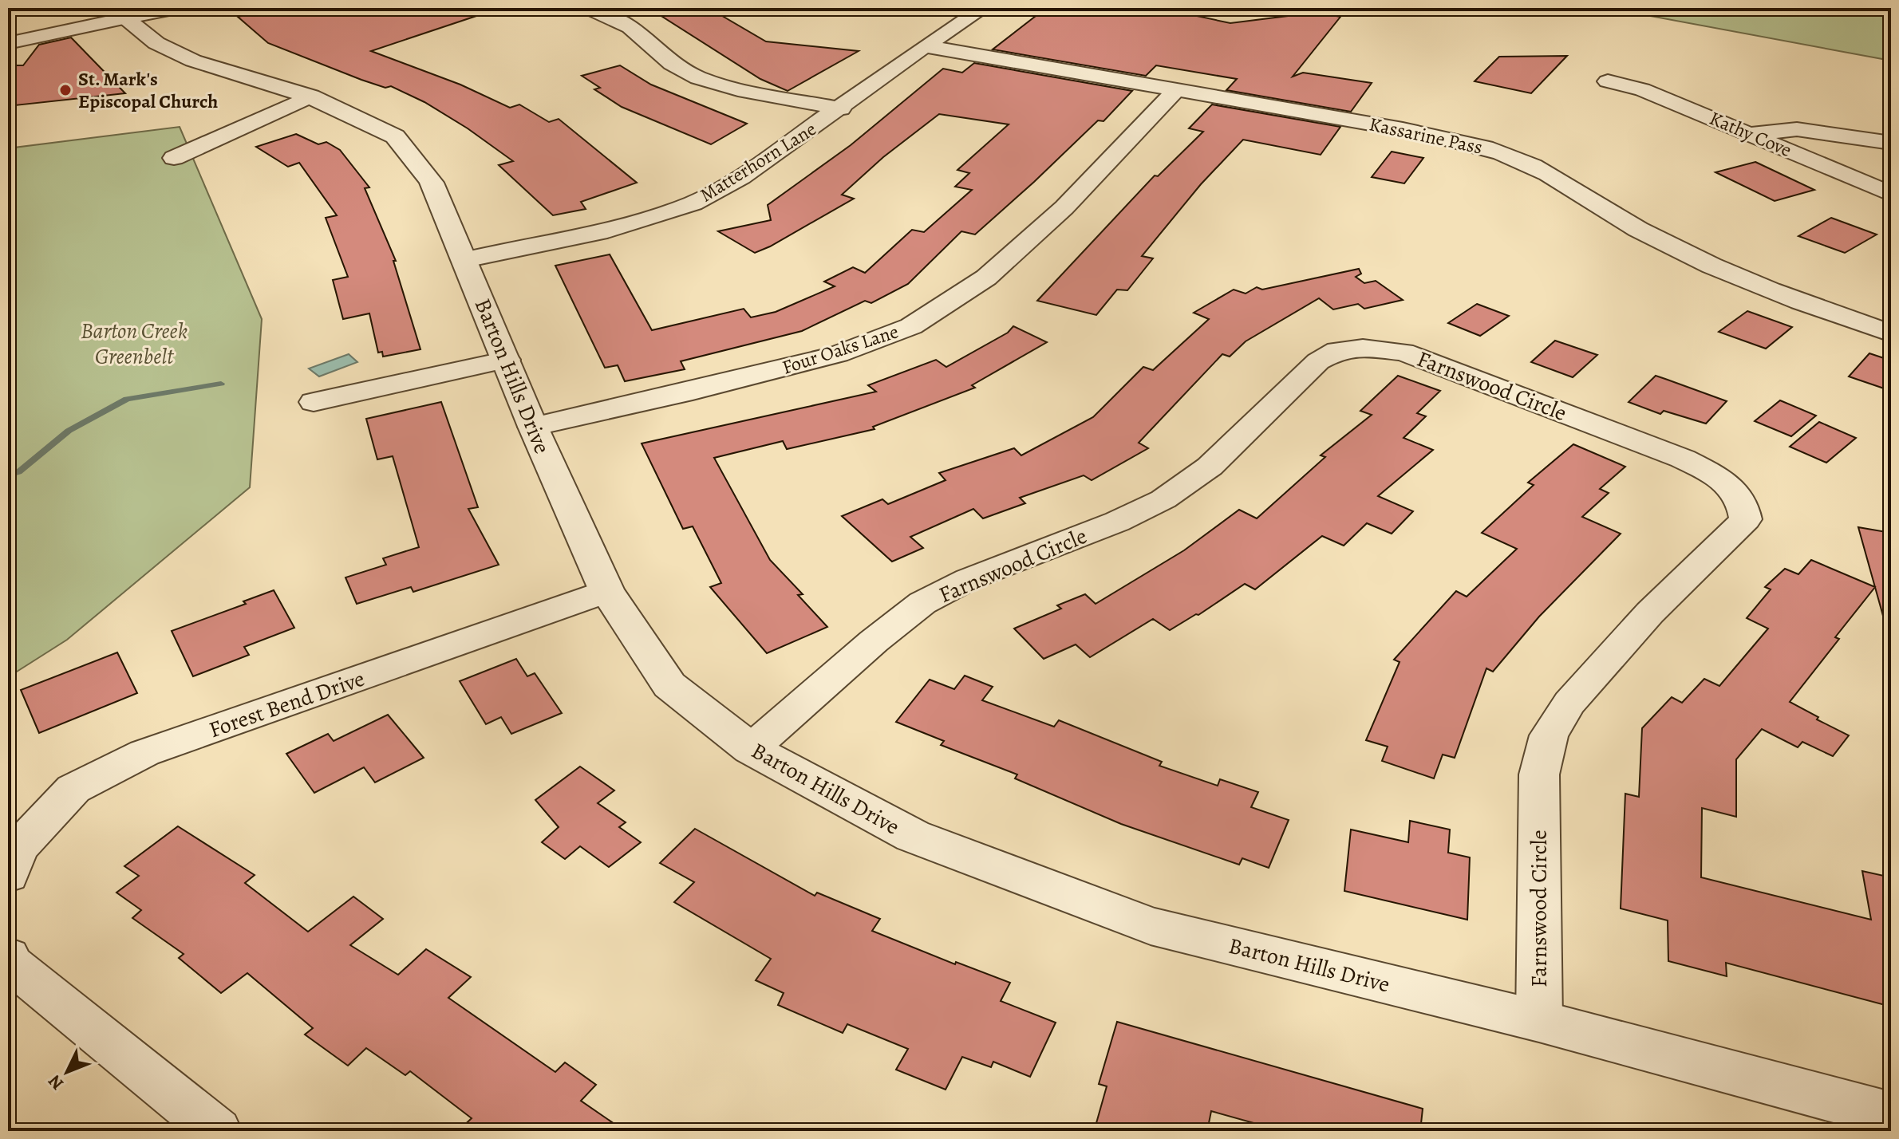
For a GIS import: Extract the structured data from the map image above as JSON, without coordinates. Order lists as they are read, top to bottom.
{
  "streets": {
    "street": [
      "Kathy Cove",
      "Kassarine Pass",
      "Matterhorn Lane",
      "Four Oaks Lane",
      "Barton Hills Drive",
      "Farnswood Circle",
      "Forest Bend Drive"
    ]
  },
  "crossings": [
    ["Kassarine Pass", "Matterhorn Lane"],
    ["Kassarine Pass", "Four Oaks Lane"],
    ["Matterhorn Lane", "Barton Hills Drive"],
    ["Four Oaks Lane", "Barton Hills Drive"],
    ["Barton Hills Drive", "Farnswood Circle"],
    ["Barton Hills Drive", "Forest Bend Drive"]
  ],
  "parks": ["Barton Creek Greenbelt"],
  "places": ["St. Mark's Episcopal Church"],
  "north": "bottom left"
}
